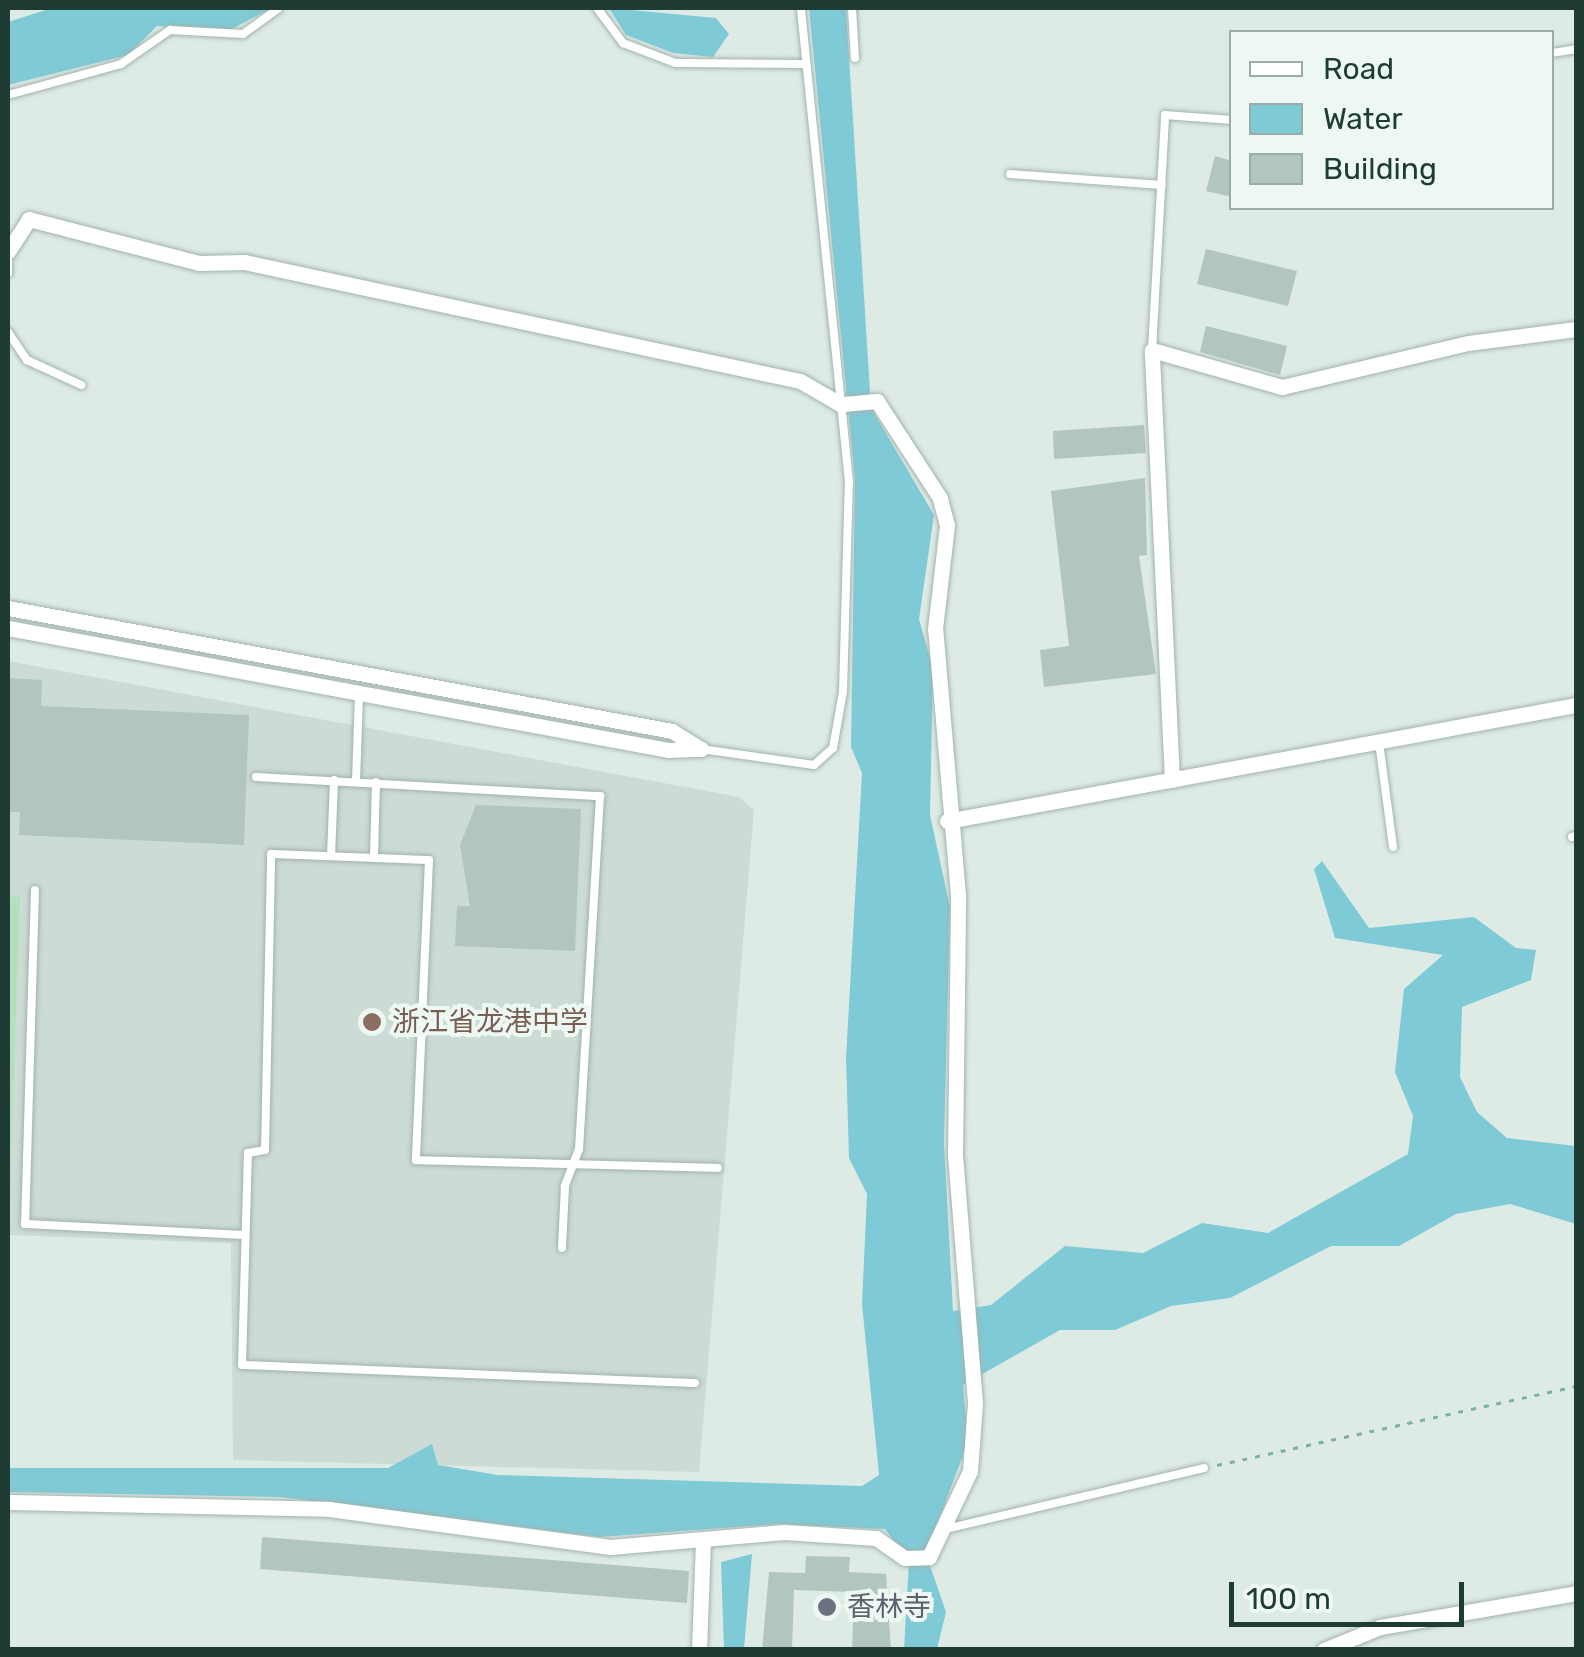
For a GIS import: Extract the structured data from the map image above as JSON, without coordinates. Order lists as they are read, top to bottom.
{
  "places": ["浙江省龙港中学", "香林寺"],
  "legend": ["Road", "Water", "Building"],
  "scale_bar": "100 m"
}
